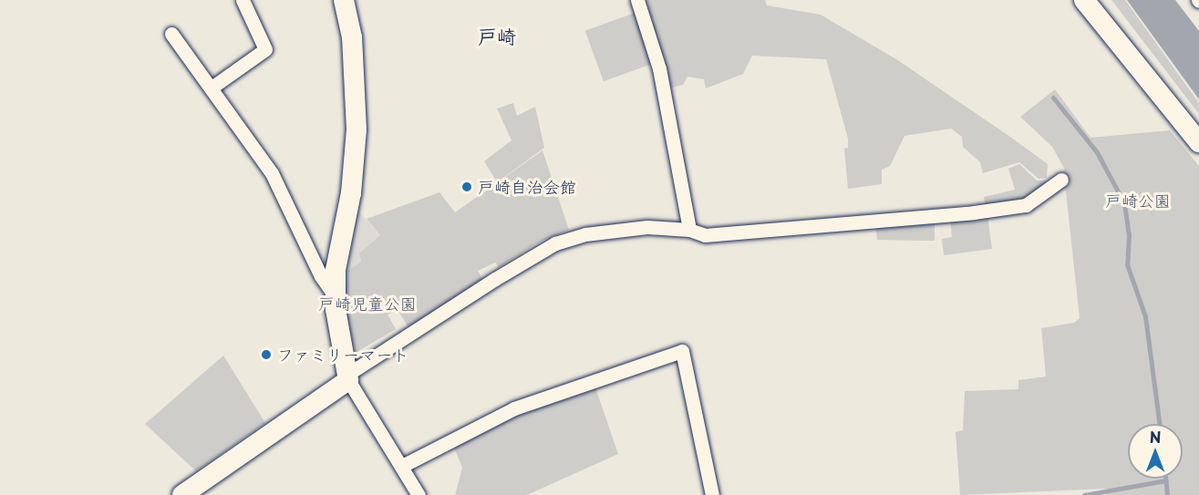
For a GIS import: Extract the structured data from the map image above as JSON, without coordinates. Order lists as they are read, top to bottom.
{
  "districts": ["戸崎"],
  "parks": ["戸崎公園", "戸崎児童公園"],
  "places": ["戸崎自治会館", "ファミリーマート"],
  "north": "top"
}
